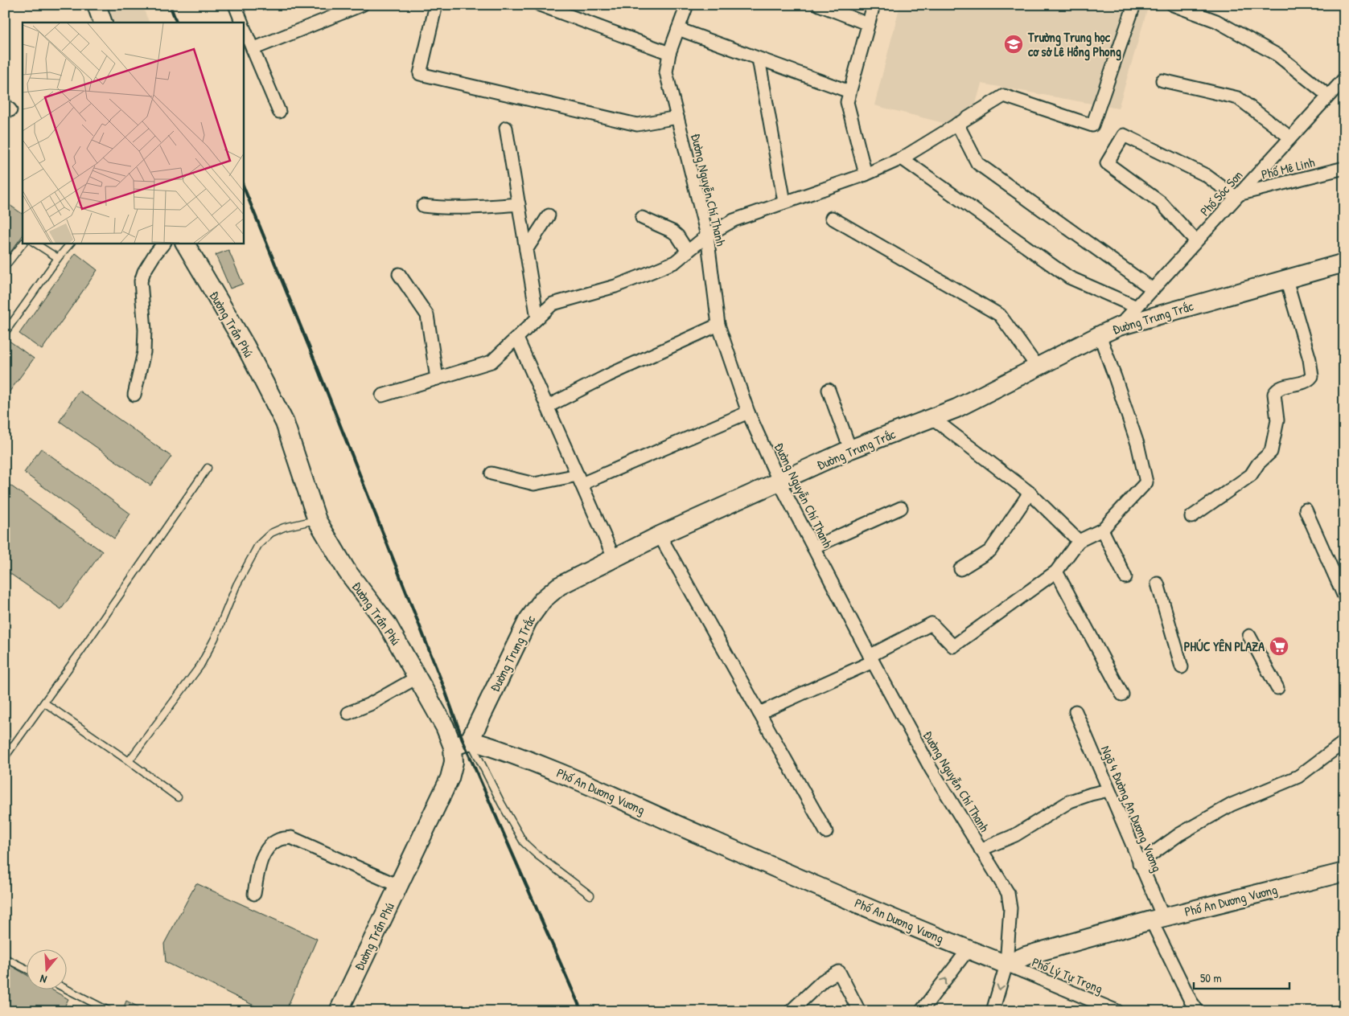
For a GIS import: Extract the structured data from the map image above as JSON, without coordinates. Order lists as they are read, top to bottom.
{
  "streets": {
    "street": [
      "Phố Mê Linh",
      "Đường Nguyễn Chí Thanh",
      "Phố Sóc Sơn",
      "Đường Trưng Trắc",
      "Đường Trần Phú",
      "Phố An Dương Vương",
      "Ngõ 4 Đường An Dương Vương",
      "Phố Lý Tự Trọng"
    ]
  },
  "crossings": [
    ["Phố Mê Linh", "Phố Sóc Sơn"],
    ["Đường Nguyễn Chí Thanh", "Đường Trưng Trắc"],
    ["Đường Nguyễn Chí Thanh", "Phố An Dương Vương"],
    ["Đường Nguyễn Chí Thanh", "Phố Lý Tự Trọng"],
    ["Phố Sóc Sơn", "Đường Trưng Trắc"],
    ["Đường Trưng Trắc", "Đường Trần Phú"],
    ["Đường Trưng Trắc", "Phố An Dương Vương"],
    ["Đường Trần Phú", "Phố An Dương Vương"],
    ["Phố An Dương Vương", "Ngõ 4 Đường An Dương Vương"],
    ["Phố An Dương Vương", "Phố Lý Tự Trọng"]
  ],
  "places": {
    "school or university": ["Trường Trung học cơ sở Lê Hồng Phong"],
    "supermarket": ["PHÚC YÊN PLAZA"]
  },
  "scale_bar": "50 m",
  "north": "bottom"
}
